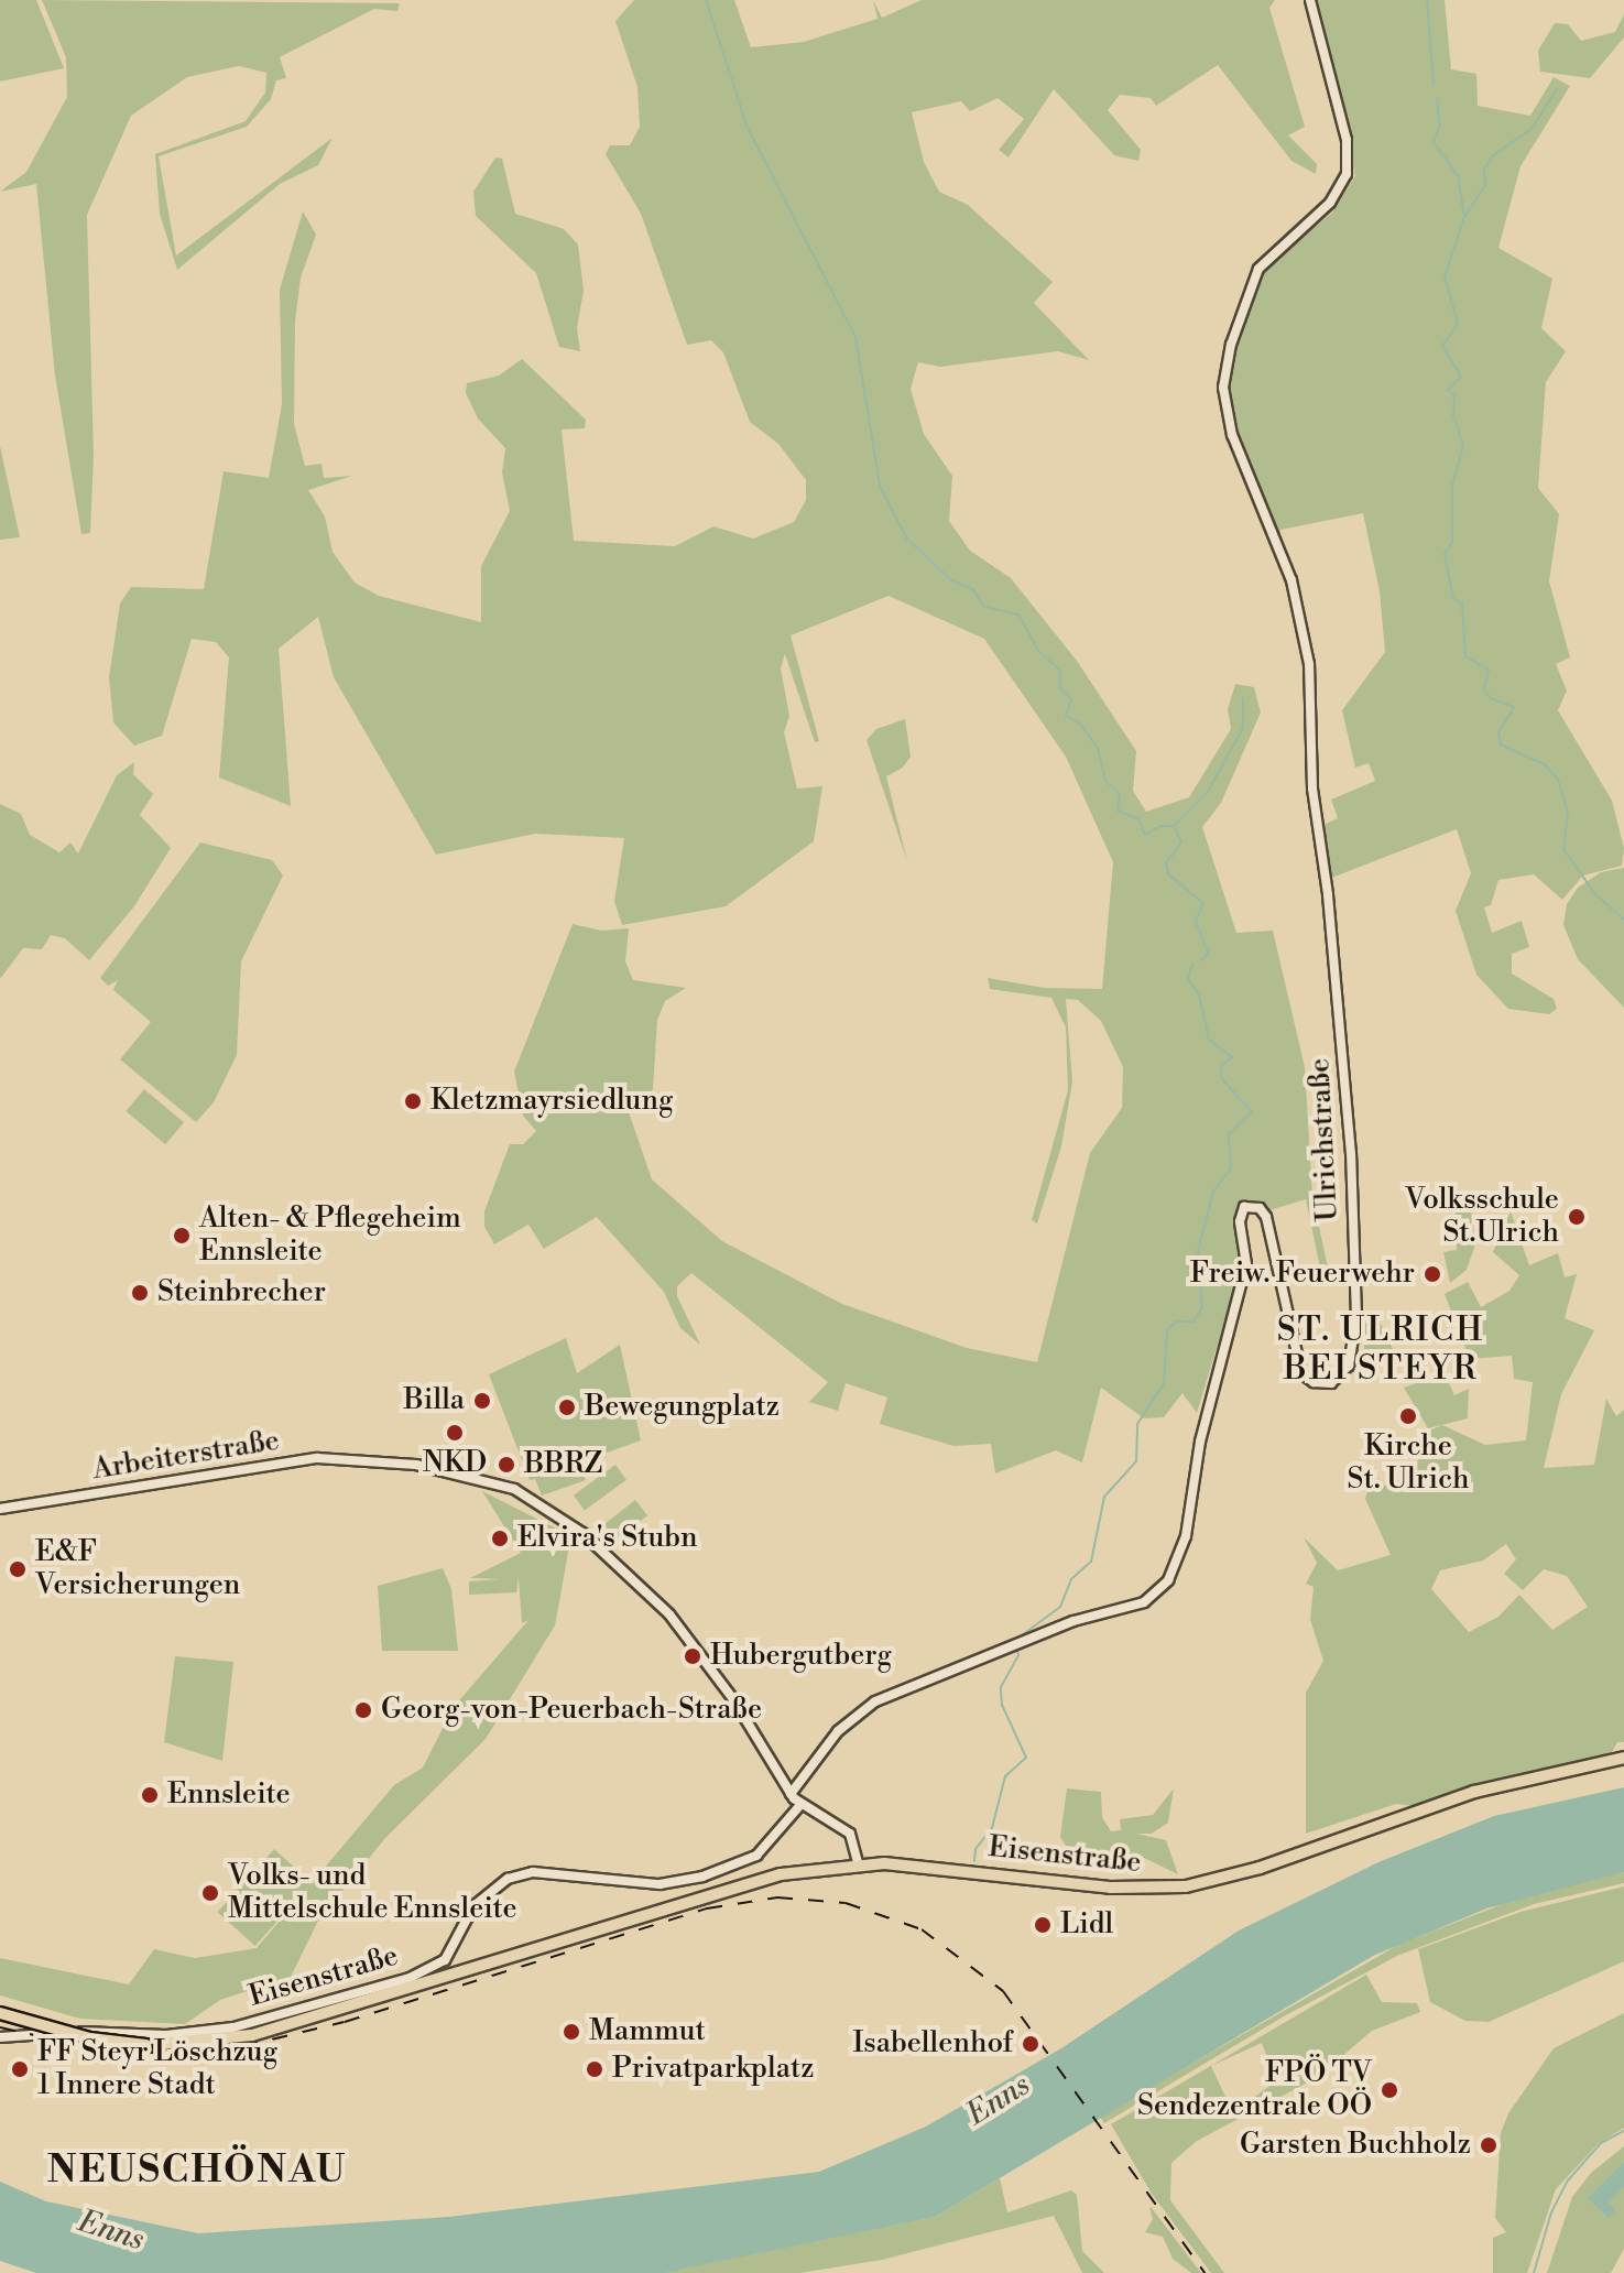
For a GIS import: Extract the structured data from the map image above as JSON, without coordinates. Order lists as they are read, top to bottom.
{
  "streets": {
    "main road": ["Eisenstraße"],
    "street": ["Ulrichstraße", "Arbeiterstraße"]
  },
  "crossings": [
    ["Ulrichstraße", "Arbeiterstraße"],
    ["Arbeiterstraße", "Eisenstraße"]
  ],
  "districts": ["ST. ULRICH BEI STEYR", "NEUSCHÖNAU"],
  "water": ["Enns"],
  "places": [
    "Kletzmayrsiedlung",
    "Volksschule St.Ulrich",
    "Alten- & Pflegeheim Ennsleite",
    "Freiw. Feuerwehr",
    "Steinbrecher",
    "Billa",
    "Bewegungplatz",
    "Kirche St. Ulrich",
    "NKD",
    "BBRZ",
    "Elvira's Stubn",
    "E&F Versicherungen",
    "Hubergutberg",
    "Georg-von-Peuerbach-Straße",
    "Ennsleite",
    "Volks- und Mittelschule Ennsleite",
    "Lidl",
    "Mammut",
    "Isabellenhof",
    "FF Steyr Löschzug 1 Innere Stadt",
    "Privatparkplatz",
    "FPÖ TV Sendezentrale OÖ",
    "Garsten Buchholz"
  ]
}
